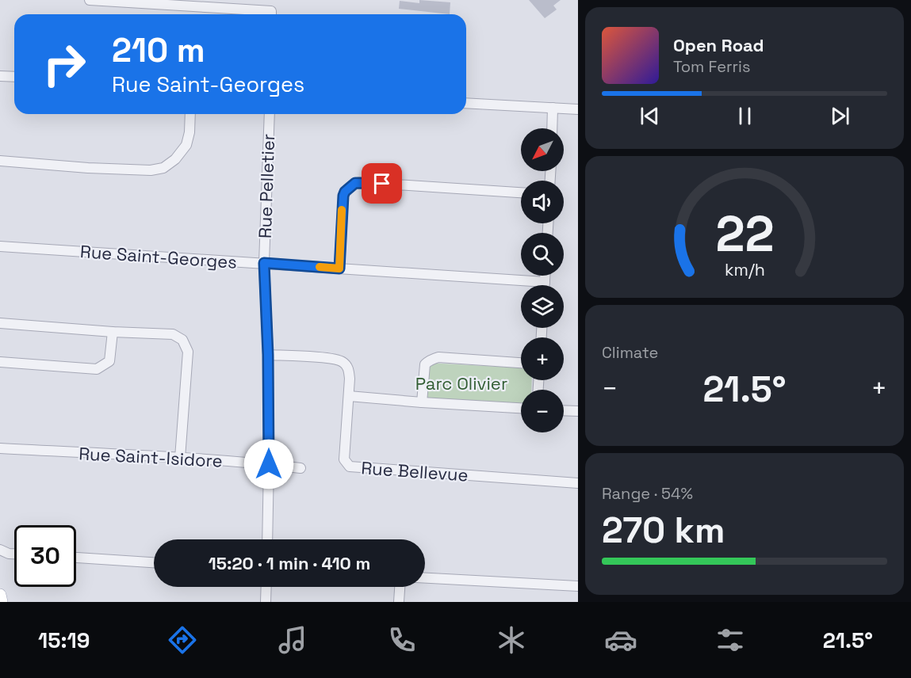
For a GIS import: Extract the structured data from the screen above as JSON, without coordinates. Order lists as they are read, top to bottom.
{
  "streets": {
    "street": [
      "Rue Pelletier",
      "Rue Saint-Georges",
      "Rue Saint-Isidore",
      "Rue Bellevue"
    ]
  },
  "crossings": [
    ["Rue Pelletier", "Rue Saint-Georges"],
    ["Rue Pelletier", "Rue Saint-Isidore"],
    ["Rue Pelletier", "Rue Bellevue"]
  ],
  "parks": ["Parc Olivier"],
  "north": "bottom left",
  "page": {
    "turn": ["210 m", "Rue Saint-Georges"],
    "song": ["Open Road", "Tom Ferris"],
    "map_buttons": ["+", "−"],
    "tile": [
      "Climate",
      ["Range · 54%", "270 km"]
    ],
    "heat": ["−", "21.5°", "+"],
    "limit": "30",
    "trip": "15:20 · 1 min · 410 m",
    "tabs": ["15:19", "21.5°"],
    "gauge": ["22", "km/h"]
  }
}
